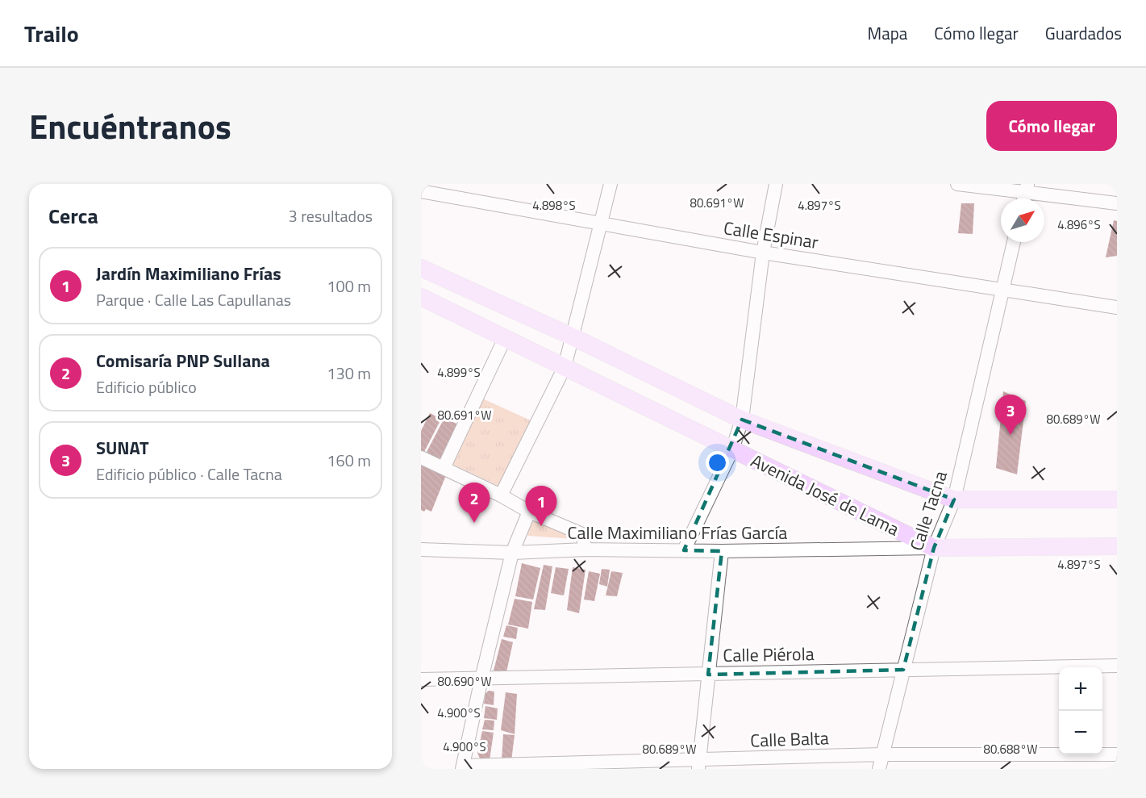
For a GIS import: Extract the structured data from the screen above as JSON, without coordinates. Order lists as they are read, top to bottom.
{
  "streets": {
    "main road": ["Avenida José de Lama"],
    "street": [
      "Calle Espinar",
      "Calle Tacna",
      "Calle Maximiliano Frías García",
      "Calle Piérola",
      "Calle Balta"
    ]
  },
  "crossings": [
    ["Calle Espinar", "Calle Tacna"],
    ["Avenida José de Lama", "Calle Tacna"],
    ["Avenida José de Lama", "Calle Maximiliano Frías García"],
    ["Calle Tacna", "Calle Maximiliano Frías García"],
    ["Calle Tacna", "Calle Piérola"],
    ["Calle Tacna", "Calle Balta"]
  ],
  "north": "top right",
  "page": {
    "header": "Trailo",
    "nav": ["Mapa", "Cómo llegar", "Guardados"],
    "title": "Encuéntranos",
    "buttons": "Cómo llegar",
    "heading": ["Cerca", "3 resultados"],
    "list": [
      {
        "mark": "1",
        "name": "Jardín Maximiliano Frías",
        "note": "Parque · Calle Las Capullanas",
        "value": "100 m"
      },
      {
        "mark": "2",
        "name": "Comisaría PNP Sullana",
        "note": "Edificio público",
        "value": "130 m"
      },
      {
        "mark": "3",
        "name": "SUNAT",
        "note": "Edificio público · Calle Tacna",
        "value": "160 m"
      }
    ],
    "pins": ["3", "2", "1"],
    "map_buttons": ["+", "−"]
  },
  "coordinates": [
    "80.691°W",
    "4.898°S",
    "4.897°S",
    "4.896°S",
    "4.899°S",
    "80.689°W",
    "80.690°W",
    "4.900°S",
    "80.688°W"
  ]
}
